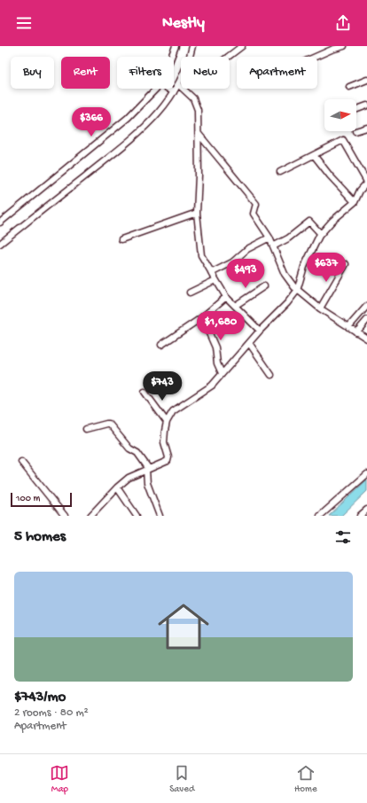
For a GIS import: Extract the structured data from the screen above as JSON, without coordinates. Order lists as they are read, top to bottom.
{
  "scale_bar": "100 m",
  "north": "right",
  "page": {
    "header": "Nestly",
    "chip": [
      "Buy",
      "Rent",
      "Filters",
      "New",
      "Apartment"
    ],
    "price": [
      "$366",
      "$637",
      "$493",
      "$1,680",
      "$743"
    ],
    "scale": "100 m",
    "heading": "5 homes",
    "list": [
      {
        "name": "$743/mo",
        "note": "2 rooms · 80 m² · Apartment"
      }
    ],
    "tabs": ["Map", "Saved", "Home"]
  }
}
